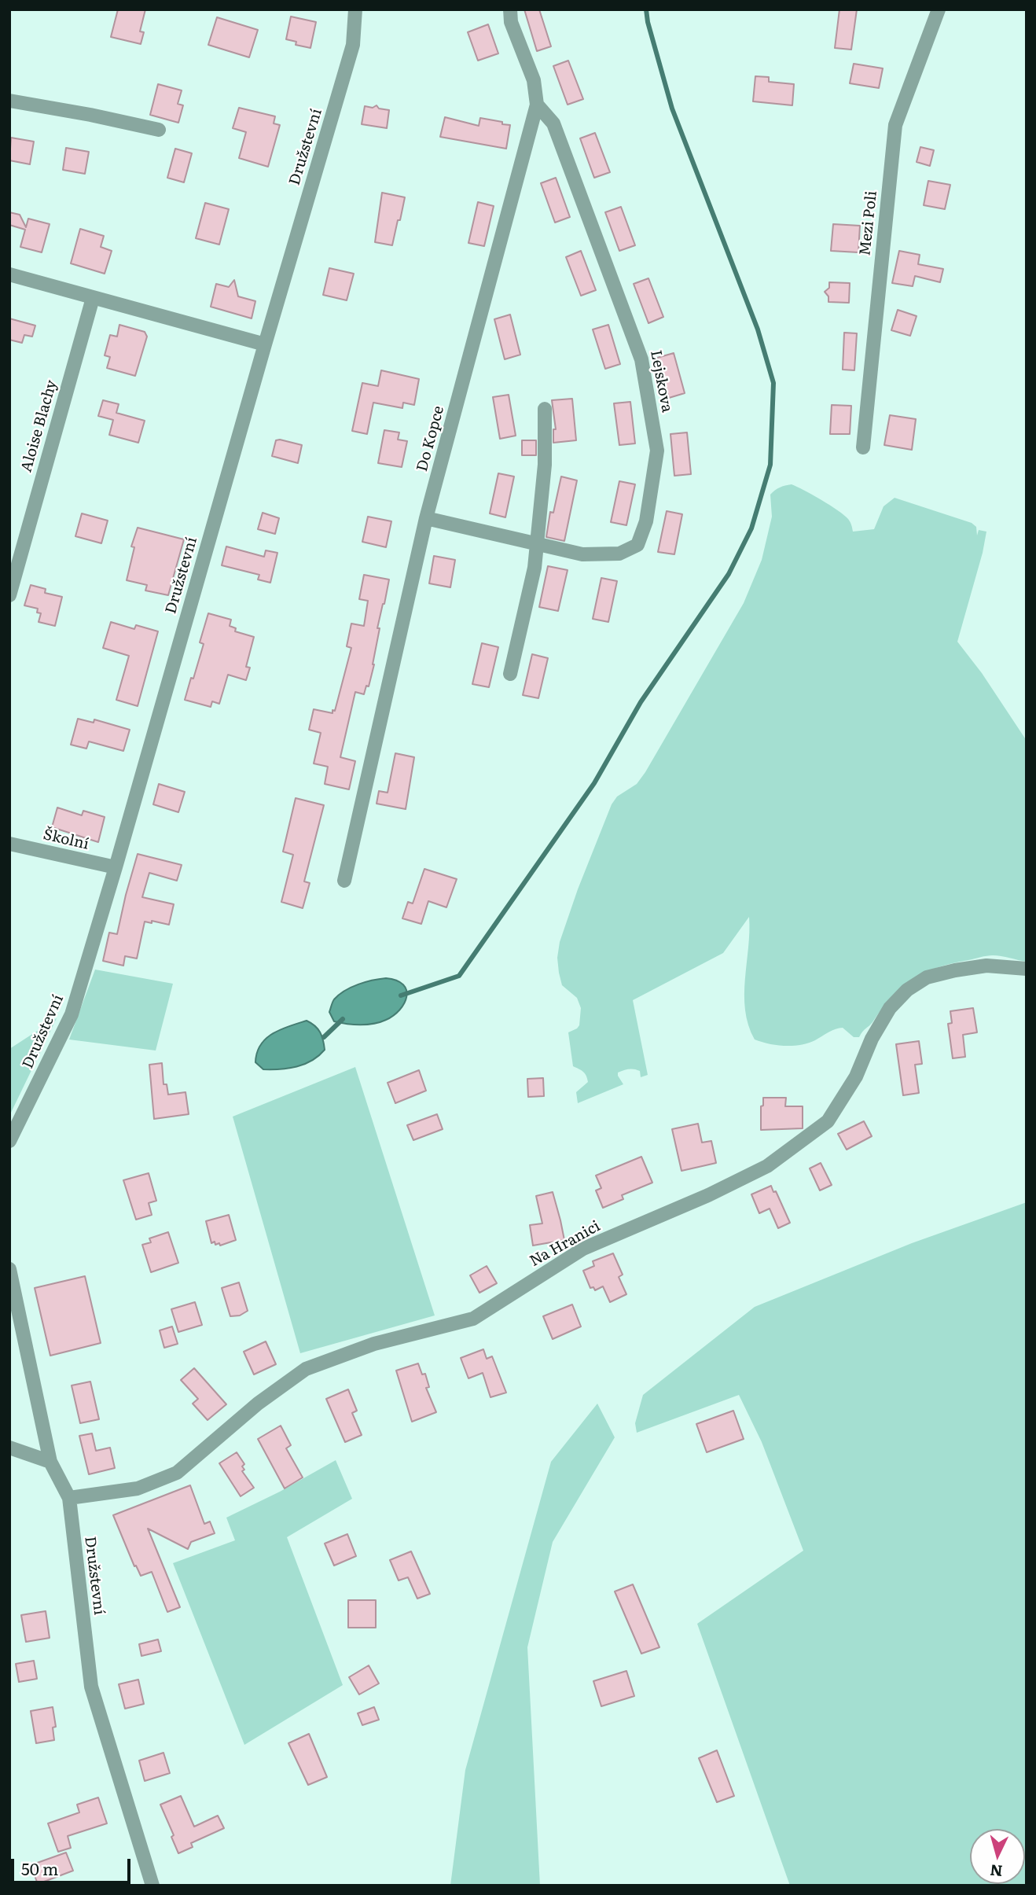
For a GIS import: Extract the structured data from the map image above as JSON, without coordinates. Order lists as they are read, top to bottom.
{
  "streets": {
    "street": [
      "Družstevní",
      "Mezi Poli",
      "Lejskova",
      "Aloise Blachy",
      "Do Kopce",
      "Školní",
      "Na Hranici"
    ]
  },
  "crossings": [
    ["Družstevní", "Školní"],
    ["Družstevní", "Na Hranici"],
    ["Lejskova", "Do Kopce"]
  ],
  "scale_bar": "50 m",
  "north": "bottom"
}
